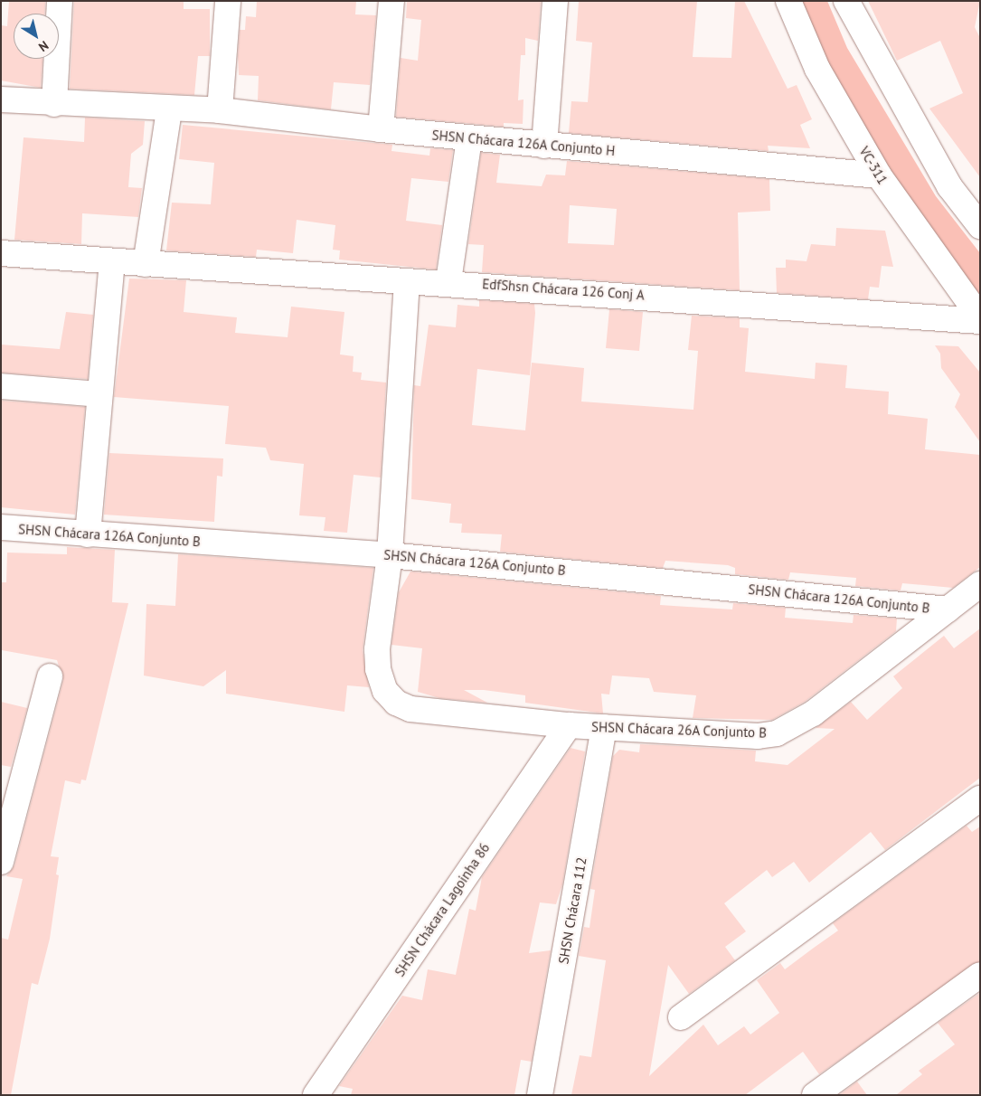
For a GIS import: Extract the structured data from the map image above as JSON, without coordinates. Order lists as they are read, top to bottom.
{
  "streets": {
    "street": [
      "SHSN Chácara 126A Conjunto H",
      "VC-311",
      "EdfShsn Chácara 126 Conj A",
      "SHSN Chácara 126A Conjunto B",
      "SHSN Chácara 26A Conjunto B",
      "SHSN Chácara Lagoinha 86",
      "SHSN Chácara 112"
    ]
  },
  "crossings": [
    ["SHSN Chácara 126A Conjunto H", "VC-311"],
    ["SHSN Chácara 126A Conjunto B", "SHSN Chácara 26A Conjunto B"],
    ["SHSN Chácara 26A Conjunto B", "SHSN Chácara Lagoinha 86"],
    ["SHSN Chácara 26A Conjunto B", "SHSN Chácara 112"]
  ],
  "north": "bottom right"
}
